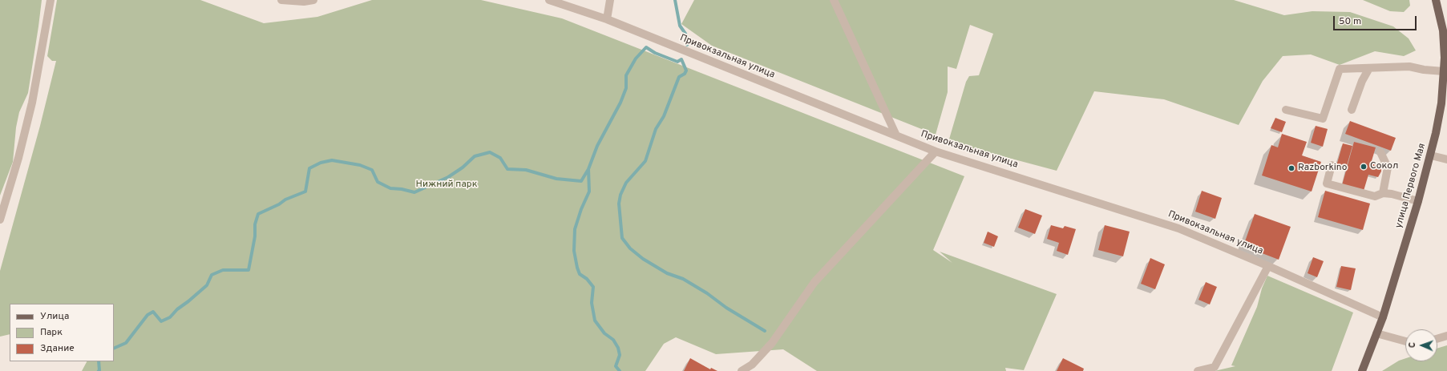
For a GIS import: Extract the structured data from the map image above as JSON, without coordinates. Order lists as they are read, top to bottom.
{
  "streets": {
    "main road": ["улица Первого Мая"],
    "street": ["Привокзальная улица"]
  },
  "crossings": [
    ["Привокзальная улица", "улица Первого Мая"]
  ],
  "parks": ["Нижний парк"],
  "places": ["Сокол", "Razborkino"],
  "legend": ["Улица", "Парк", "Здание"],
  "scale_bar": "50 m",
  "north": "left"
}
